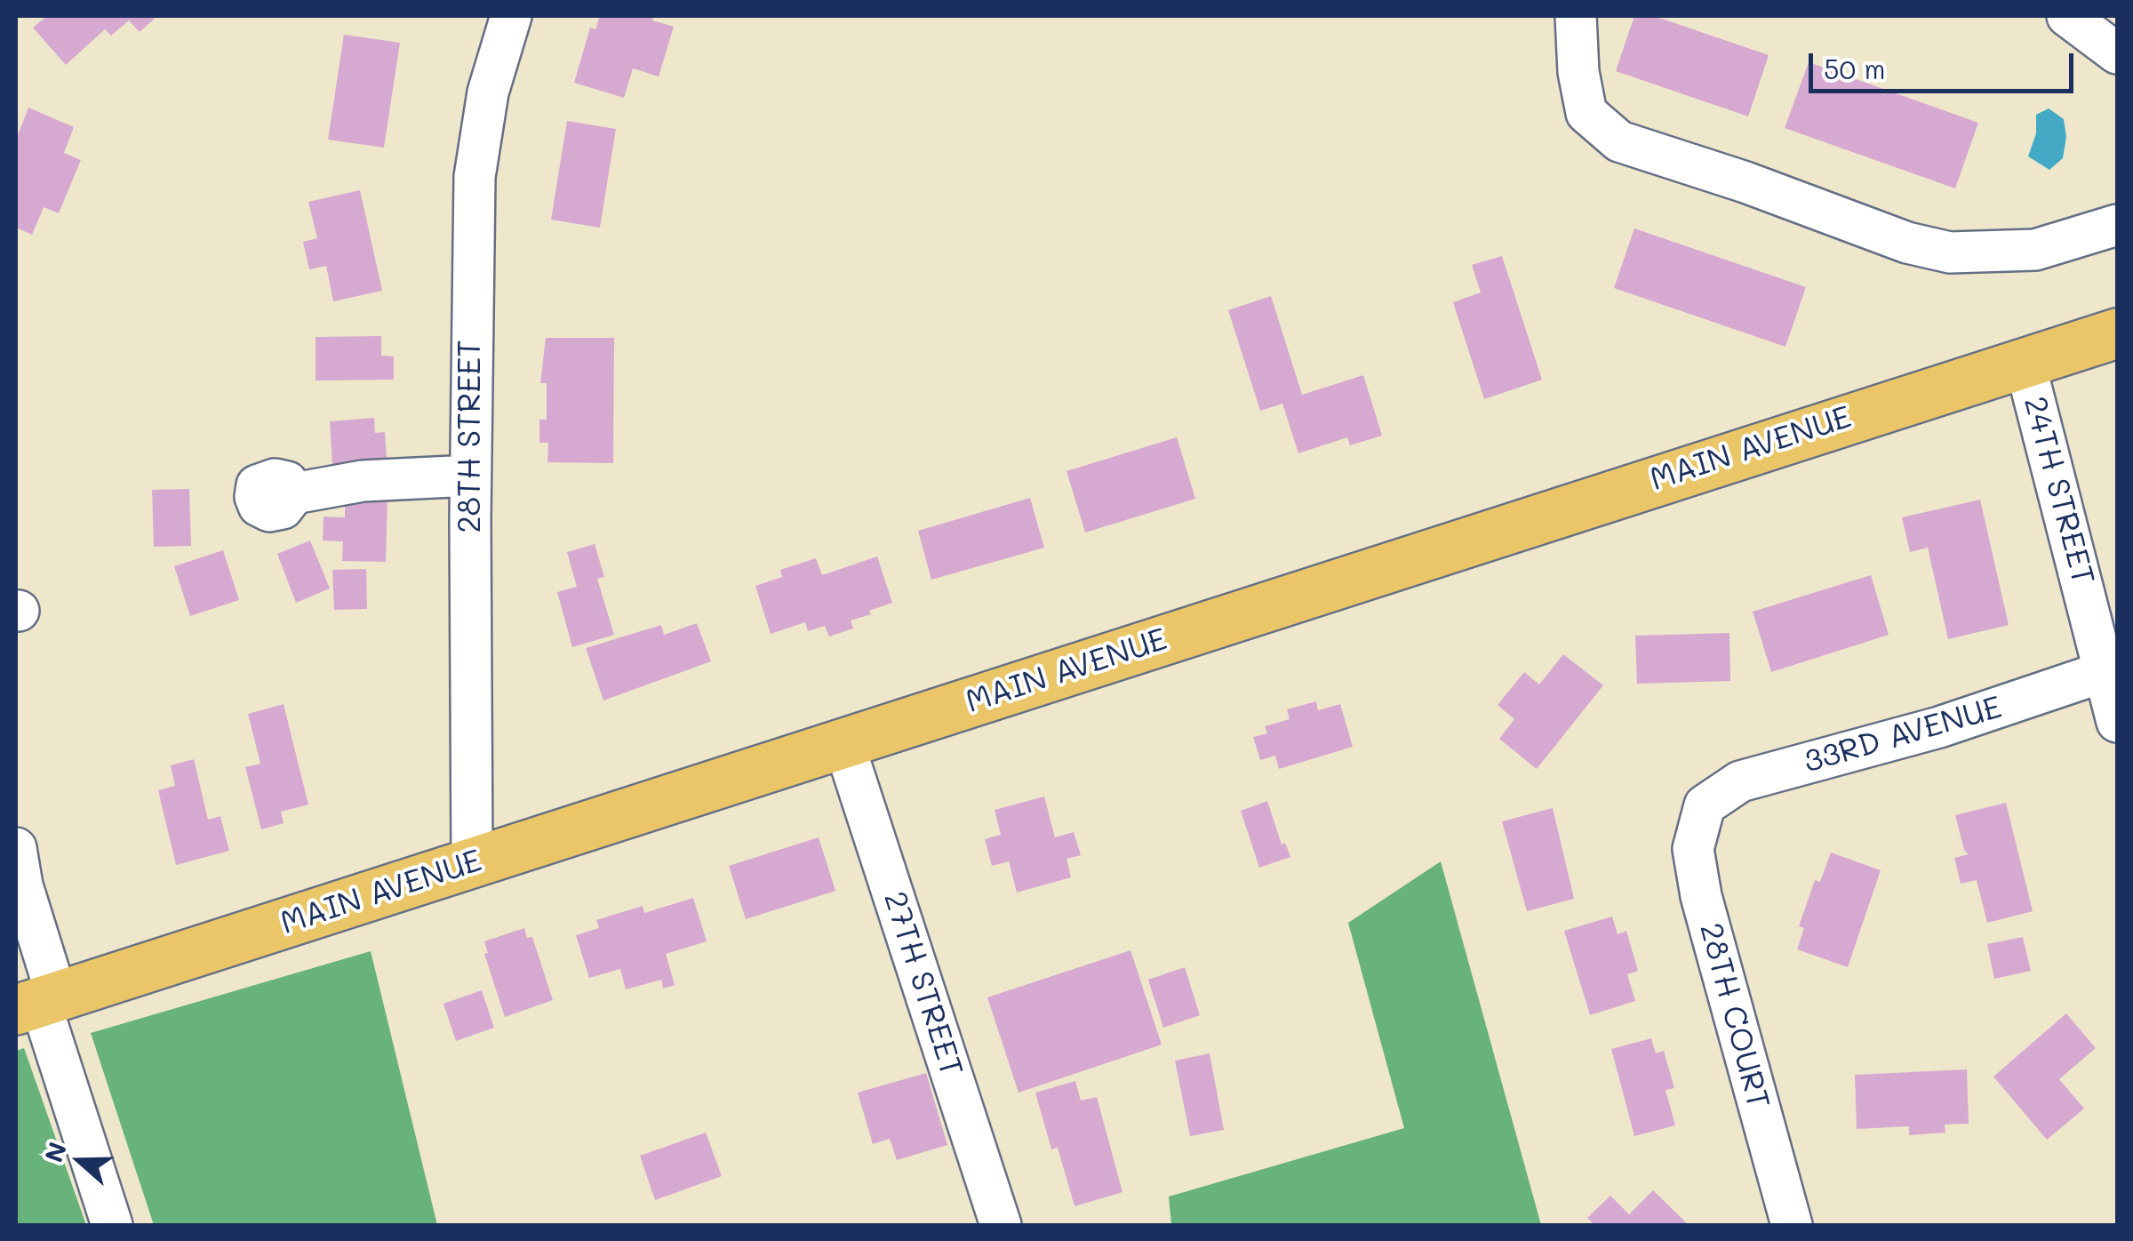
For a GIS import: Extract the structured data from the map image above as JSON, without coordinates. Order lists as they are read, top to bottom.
{
  "streets": {
    "main road": ["MAIN AVENUE"],
    "street": [
      "28TH STREET",
      "24TH STREET",
      "33RD AVENUE",
      "27TH STREET",
      "28TH COURT"
    ]
  },
  "crossings": [
    ["28TH STREET", "MAIN AVENUE"],
    ["MAIN AVENUE", "24TH STREET"],
    ["MAIN AVENUE", "27TH STREET"],
    ["24TH STREET", "33RD AVENUE"],
    ["33RD AVENUE", "28TH COURT"]
  ],
  "scale_bar": "50 m",
  "north": "left"
}
